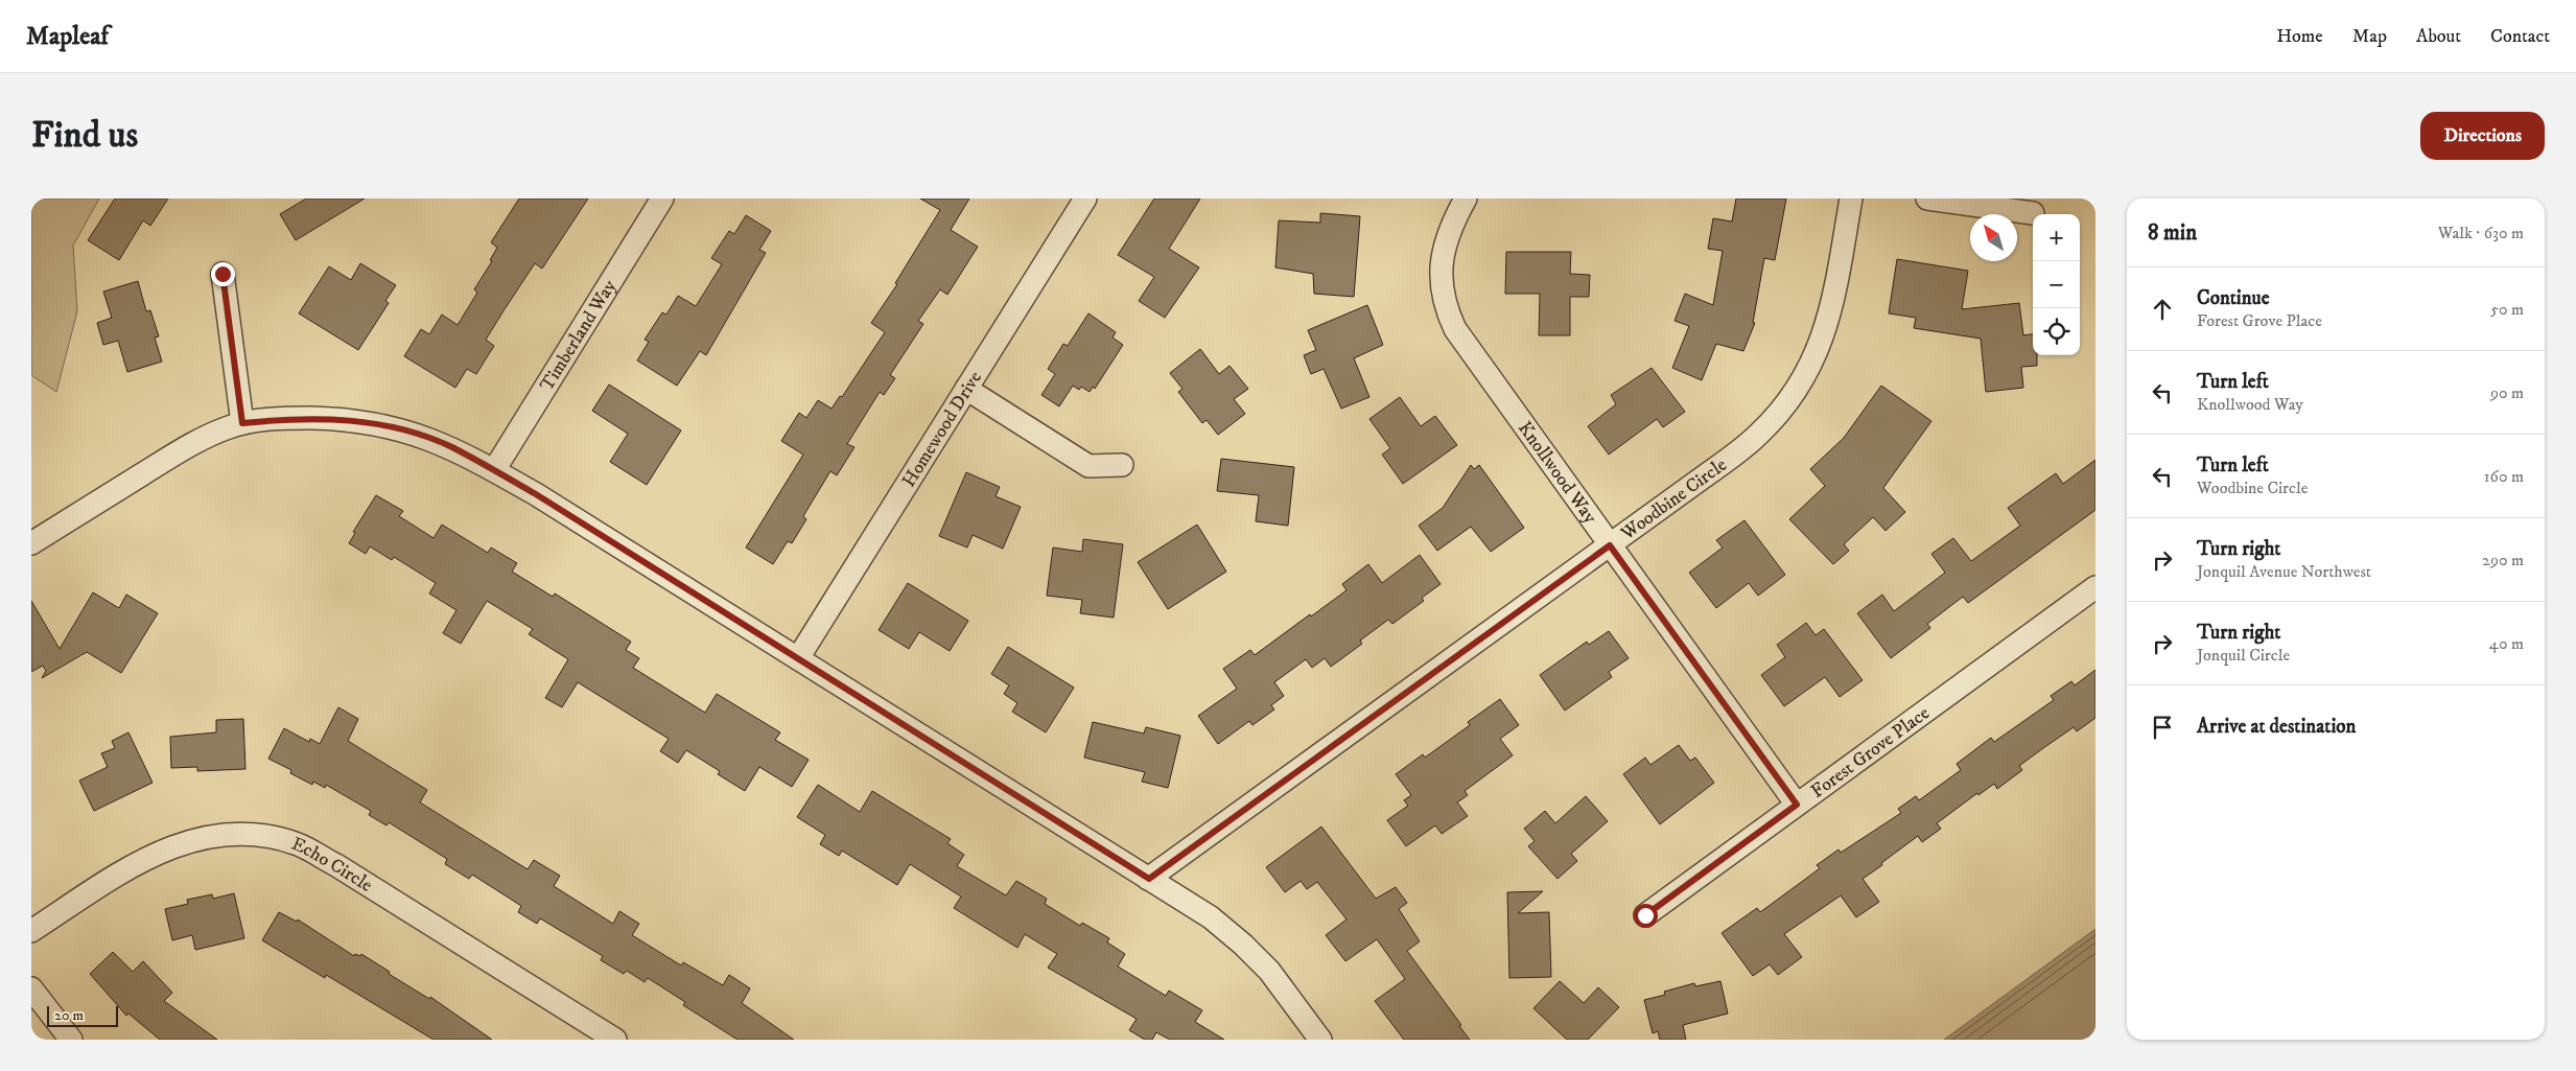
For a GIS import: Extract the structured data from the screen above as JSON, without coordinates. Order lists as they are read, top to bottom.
{
  "streets": {
    "street": [
      "Timberland Way",
      "Homewood Drive",
      "Knollwood Way",
      "Woodbine Circle",
      "Forest Grove Place",
      "Echo Circle"
    ]
  },
  "crossings": [
    ["Knollwood Way", "Woodbine Circle"],
    ["Knollwood Way", "Forest Grove Place"]
  ],
  "scale_bar": "20 m",
  "north": "top left",
  "page": {
    "header": "Mapleaf",
    "nav": [
      "Home",
      "Map",
      "About",
      "Contact"
    ],
    "buttons": "Directions",
    "title": "Find us",
    "heading": ["8 min", "Walk · 630 m"],
    "map_buttons": ["+", "−"],
    "list": [
      ["Continue", "Forest Grove Place", "50 m"],
      ["Turn left", "Knollwood Way", "90 m"],
      ["Turn left", "Woodbine Circle", "160 m"],
      ["Turn right", "Jonquil Avenue Northwest", "290 m"],
      ["Turn right", "Jonquil Circle", "40 m"],
      "Arrive at destination"
    ],
    "scale": "20 m"
  }
}
